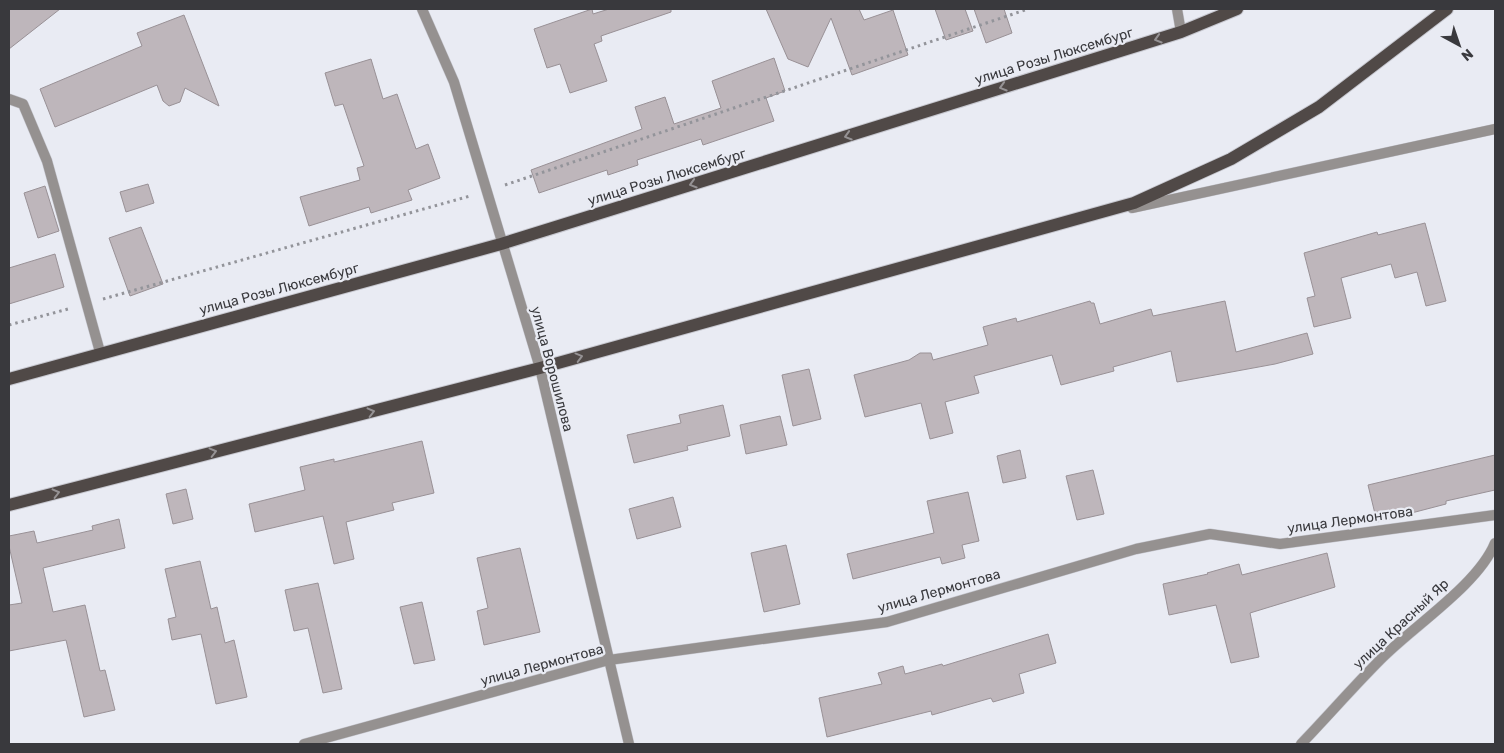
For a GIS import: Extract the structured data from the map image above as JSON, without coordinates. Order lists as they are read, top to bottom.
{
  "streets": {
    "main road": ["улица Розы Люксембург"],
    "street": ["улица Ворошилова", "улица Лермонтова", "улица Красный Яр"]
  },
  "crossings": [
    ["улица Розы Люксембург", "улица Ворошилова"],
    ["улица Ворошилова", "улица Лермонтова"]
  ],
  "one_way": ["улица Розы Люксембург"],
  "north": "bottom right"
}
